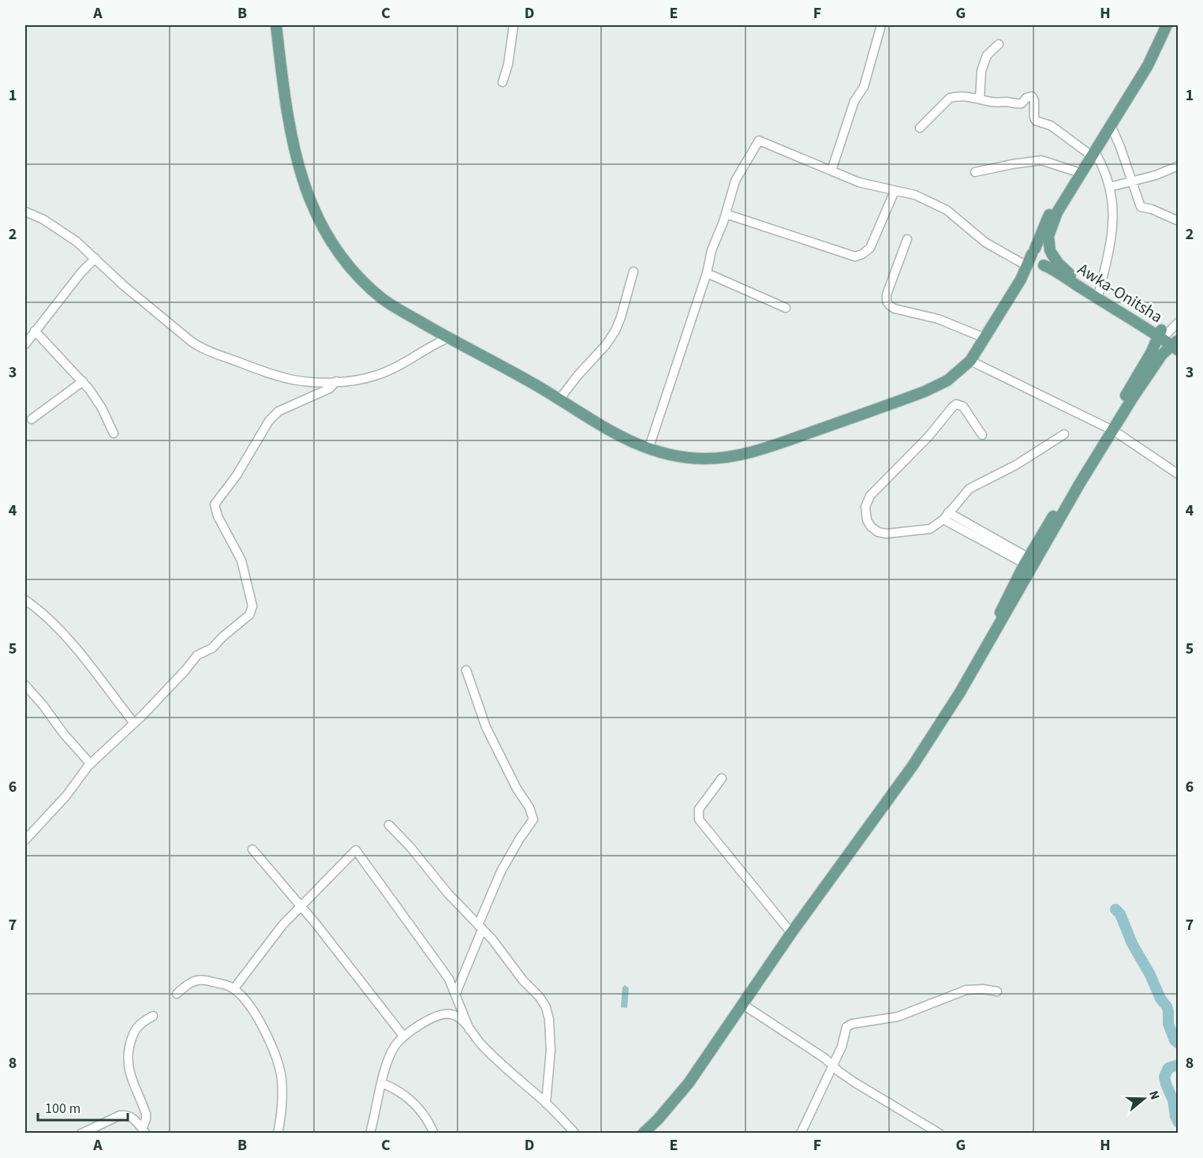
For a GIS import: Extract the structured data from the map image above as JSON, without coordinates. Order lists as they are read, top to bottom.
{
  "streets": {
    "main road": ["Awka-Onitsha"]
  },
  "scale_bar": "100 m",
  "north": "right",
  "grid": {
    "columns": [
      "A",
      "B",
      "C",
      "D",
      "E",
      "F",
      "G",
      "H"
    ],
    "rows": [
      "1",
      "2",
      "3",
      "4",
      "5",
      "6",
      "7",
      "8"
    ]
  }
}
